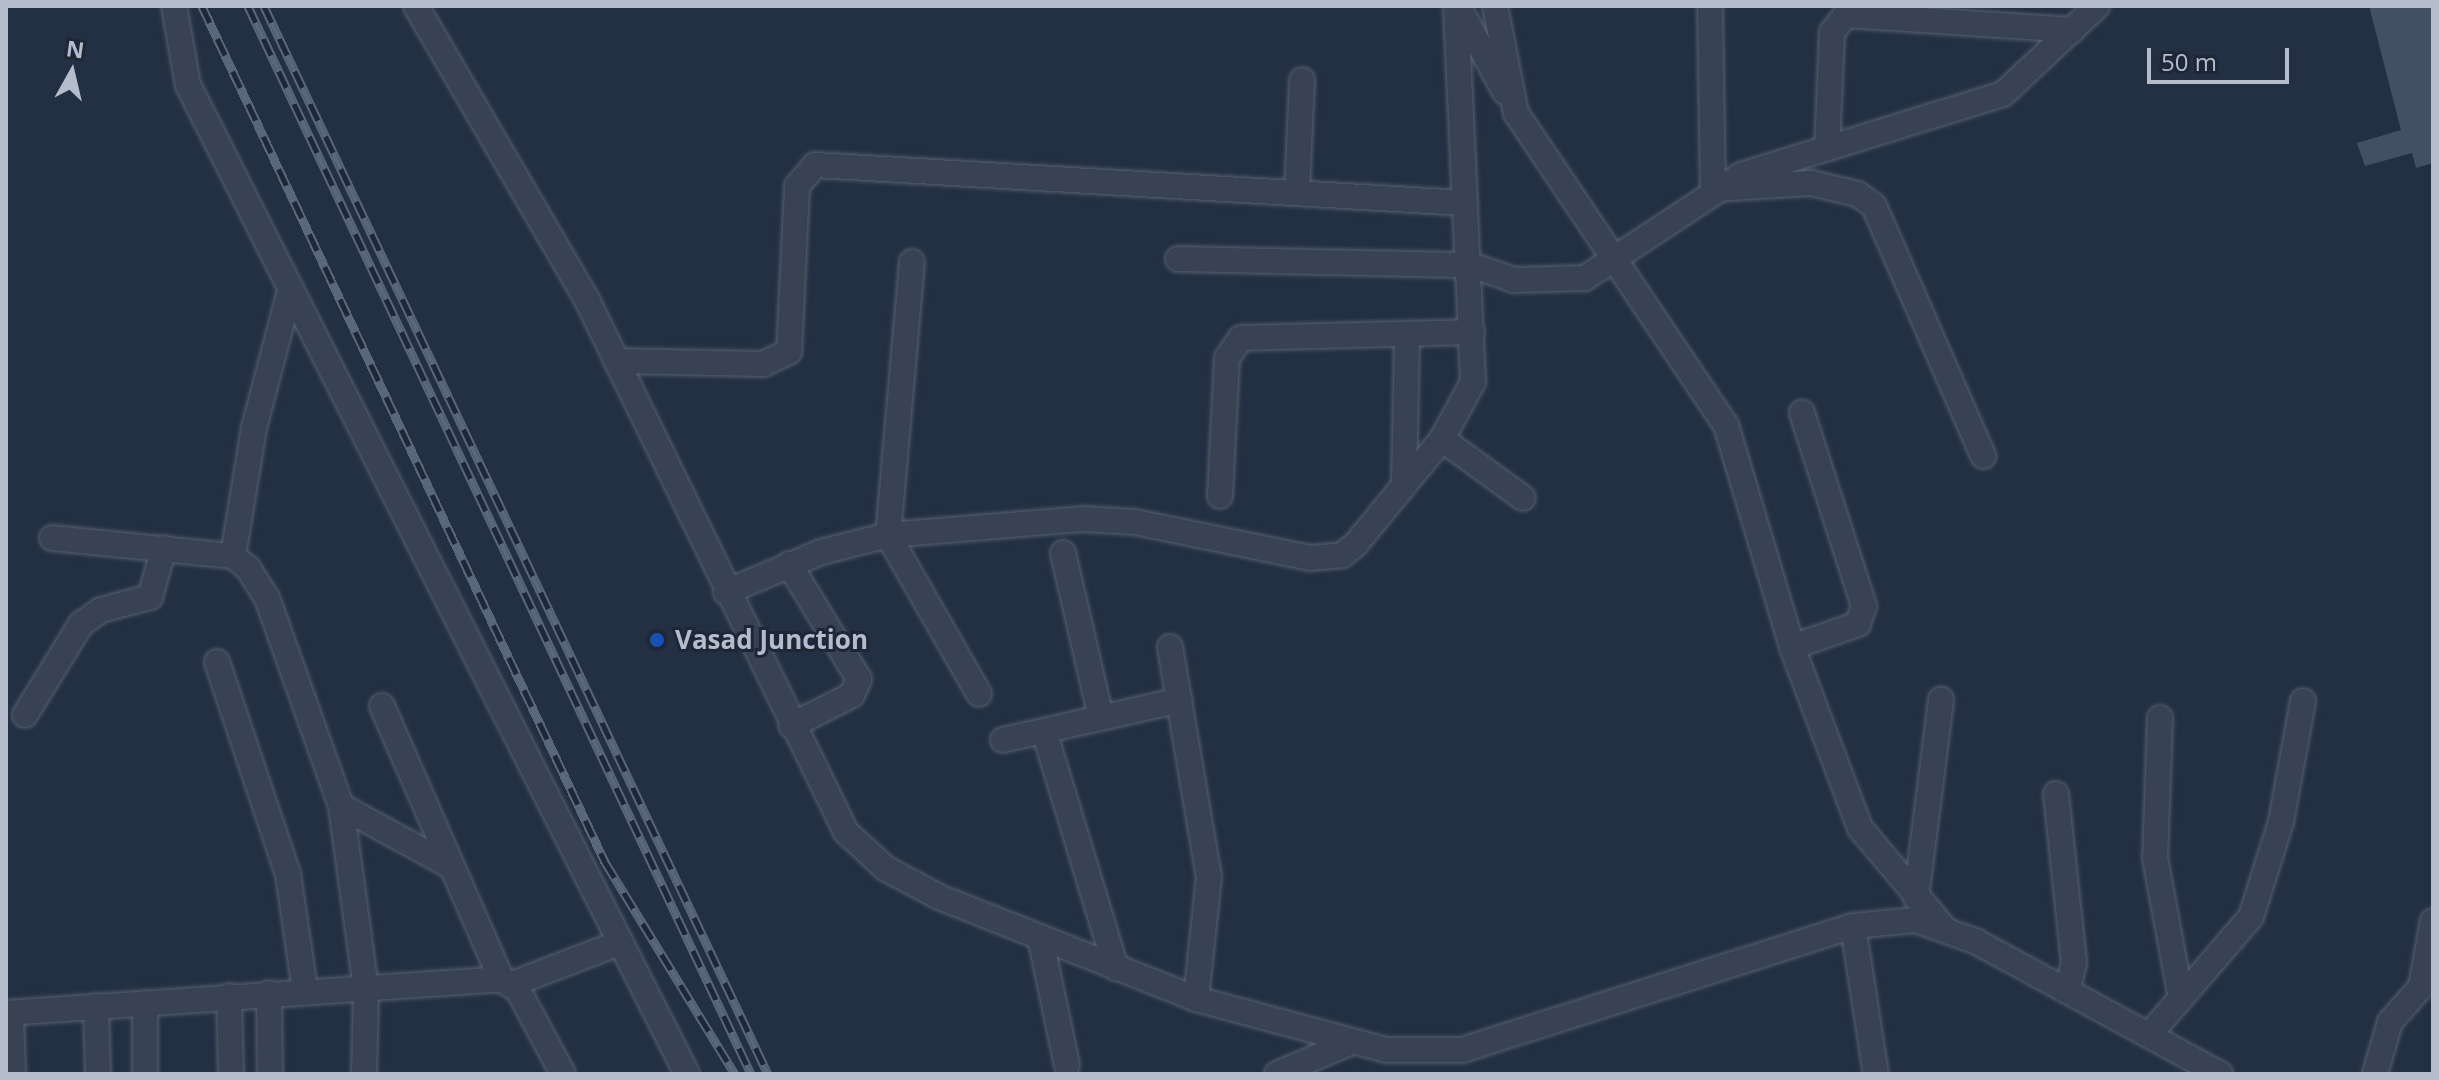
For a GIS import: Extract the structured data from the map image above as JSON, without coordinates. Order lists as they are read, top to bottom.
{
  "places": ["Vasad Junction"],
  "scale_bar": "50 m",
  "north": "top"
}
